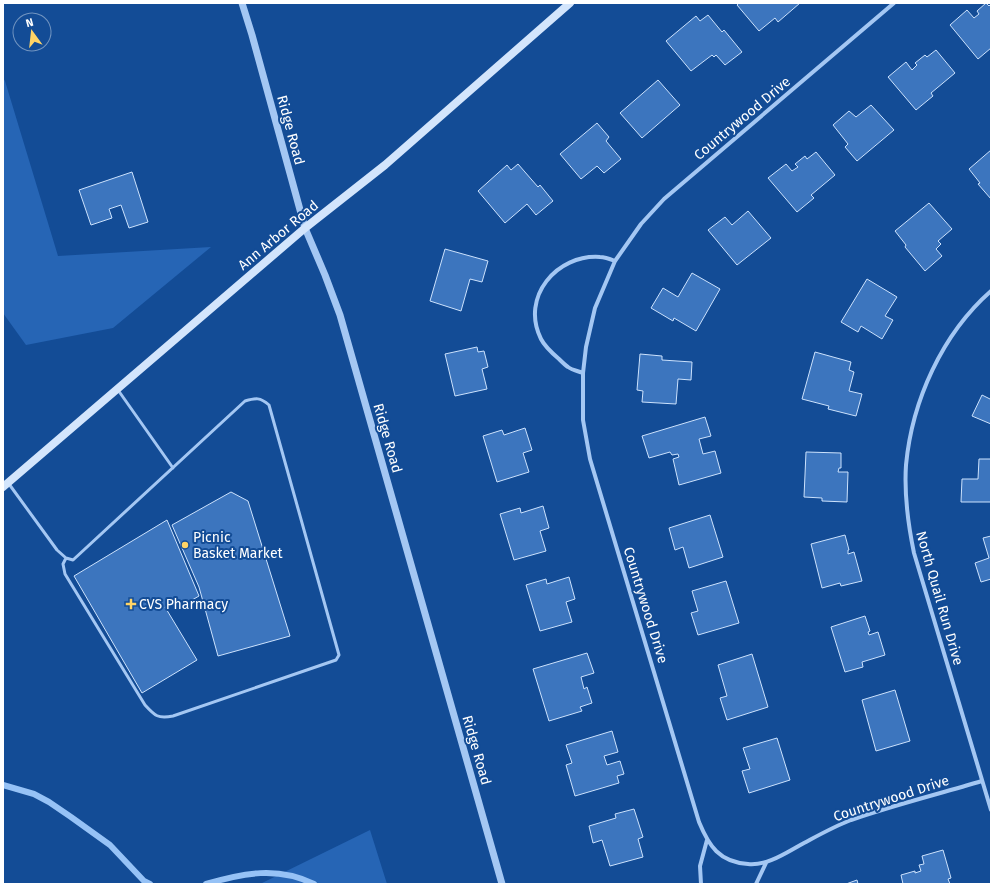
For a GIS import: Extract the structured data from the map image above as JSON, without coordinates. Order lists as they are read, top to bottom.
{
  "streets": {
    "main road": ["Ann Arbor Road"],
    "street": ["Countrywood Drive", "Ridge Road", "North Quail Run Drive"]
  },
  "crossings": [
    ["Countrywood Drive", "North Quail Run Drive"],
    ["Ridge Road", "Ann Arbor Road"]
  ],
  "places": {
    "other": ["Picnic Basket Market"],
    "health": ["CVS Pharmacy"]
  },
  "north": "top"
}
